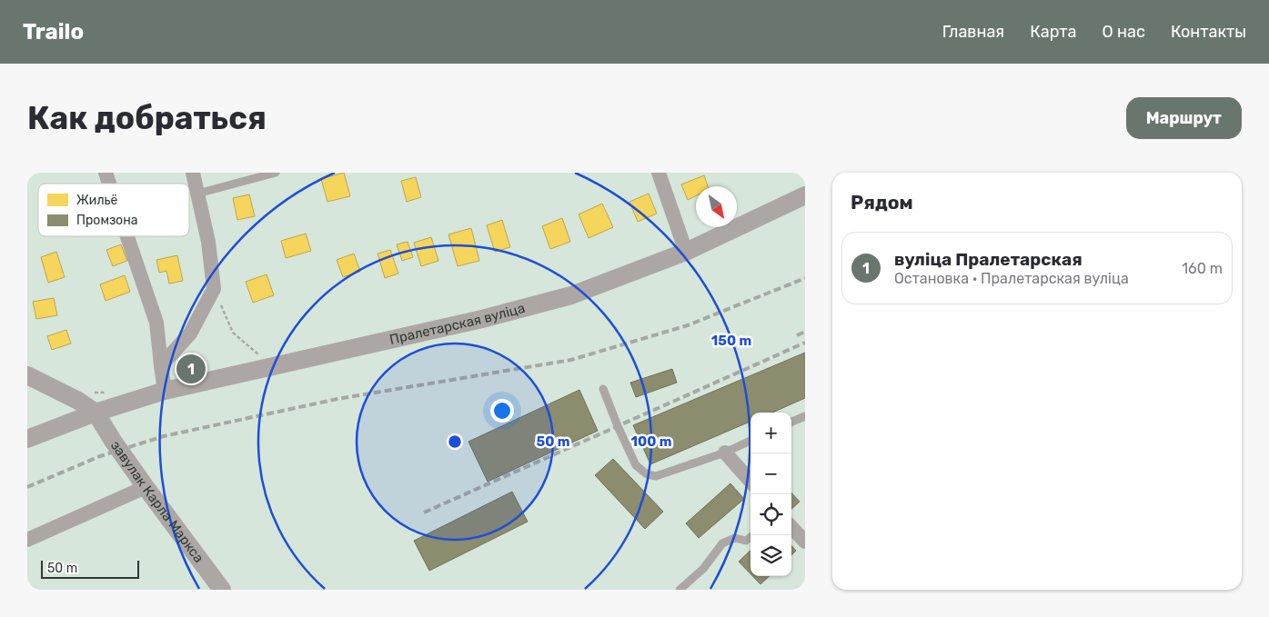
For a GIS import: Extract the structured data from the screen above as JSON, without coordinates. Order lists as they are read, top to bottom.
{
  "streets": {
    "street": ["Пралетарская вуліца", "завулак Карла Маркса"]
  },
  "crossings": [
    ["Пралетарская вуліца", "завулак Карла Маркса"]
  ],
  "legend": ["Жильё", "Промзона"],
  "scale_bar": "50 m",
  "north": "bottom right",
  "page": {
    "header": "Trailo",
    "nav": [
      "Главная",
      "Карта",
      "О нас",
      "Контакты"
    ],
    "buttons": "Маршрут",
    "title": "Как добраться",
    "heading": "Рядом",
    "list": [
      {
        "mark": "1",
        "name": "вуліца Пралетарская",
        "note": "Остановка · Пралетарская вуліца",
        "value": "160 m"
      }
    ],
    "pins": "1",
    "map_buttons": ["+", "−"],
    "scale": "50 m"
  },
  "rings": ["150 m", "50 m", "100 m"]
}
